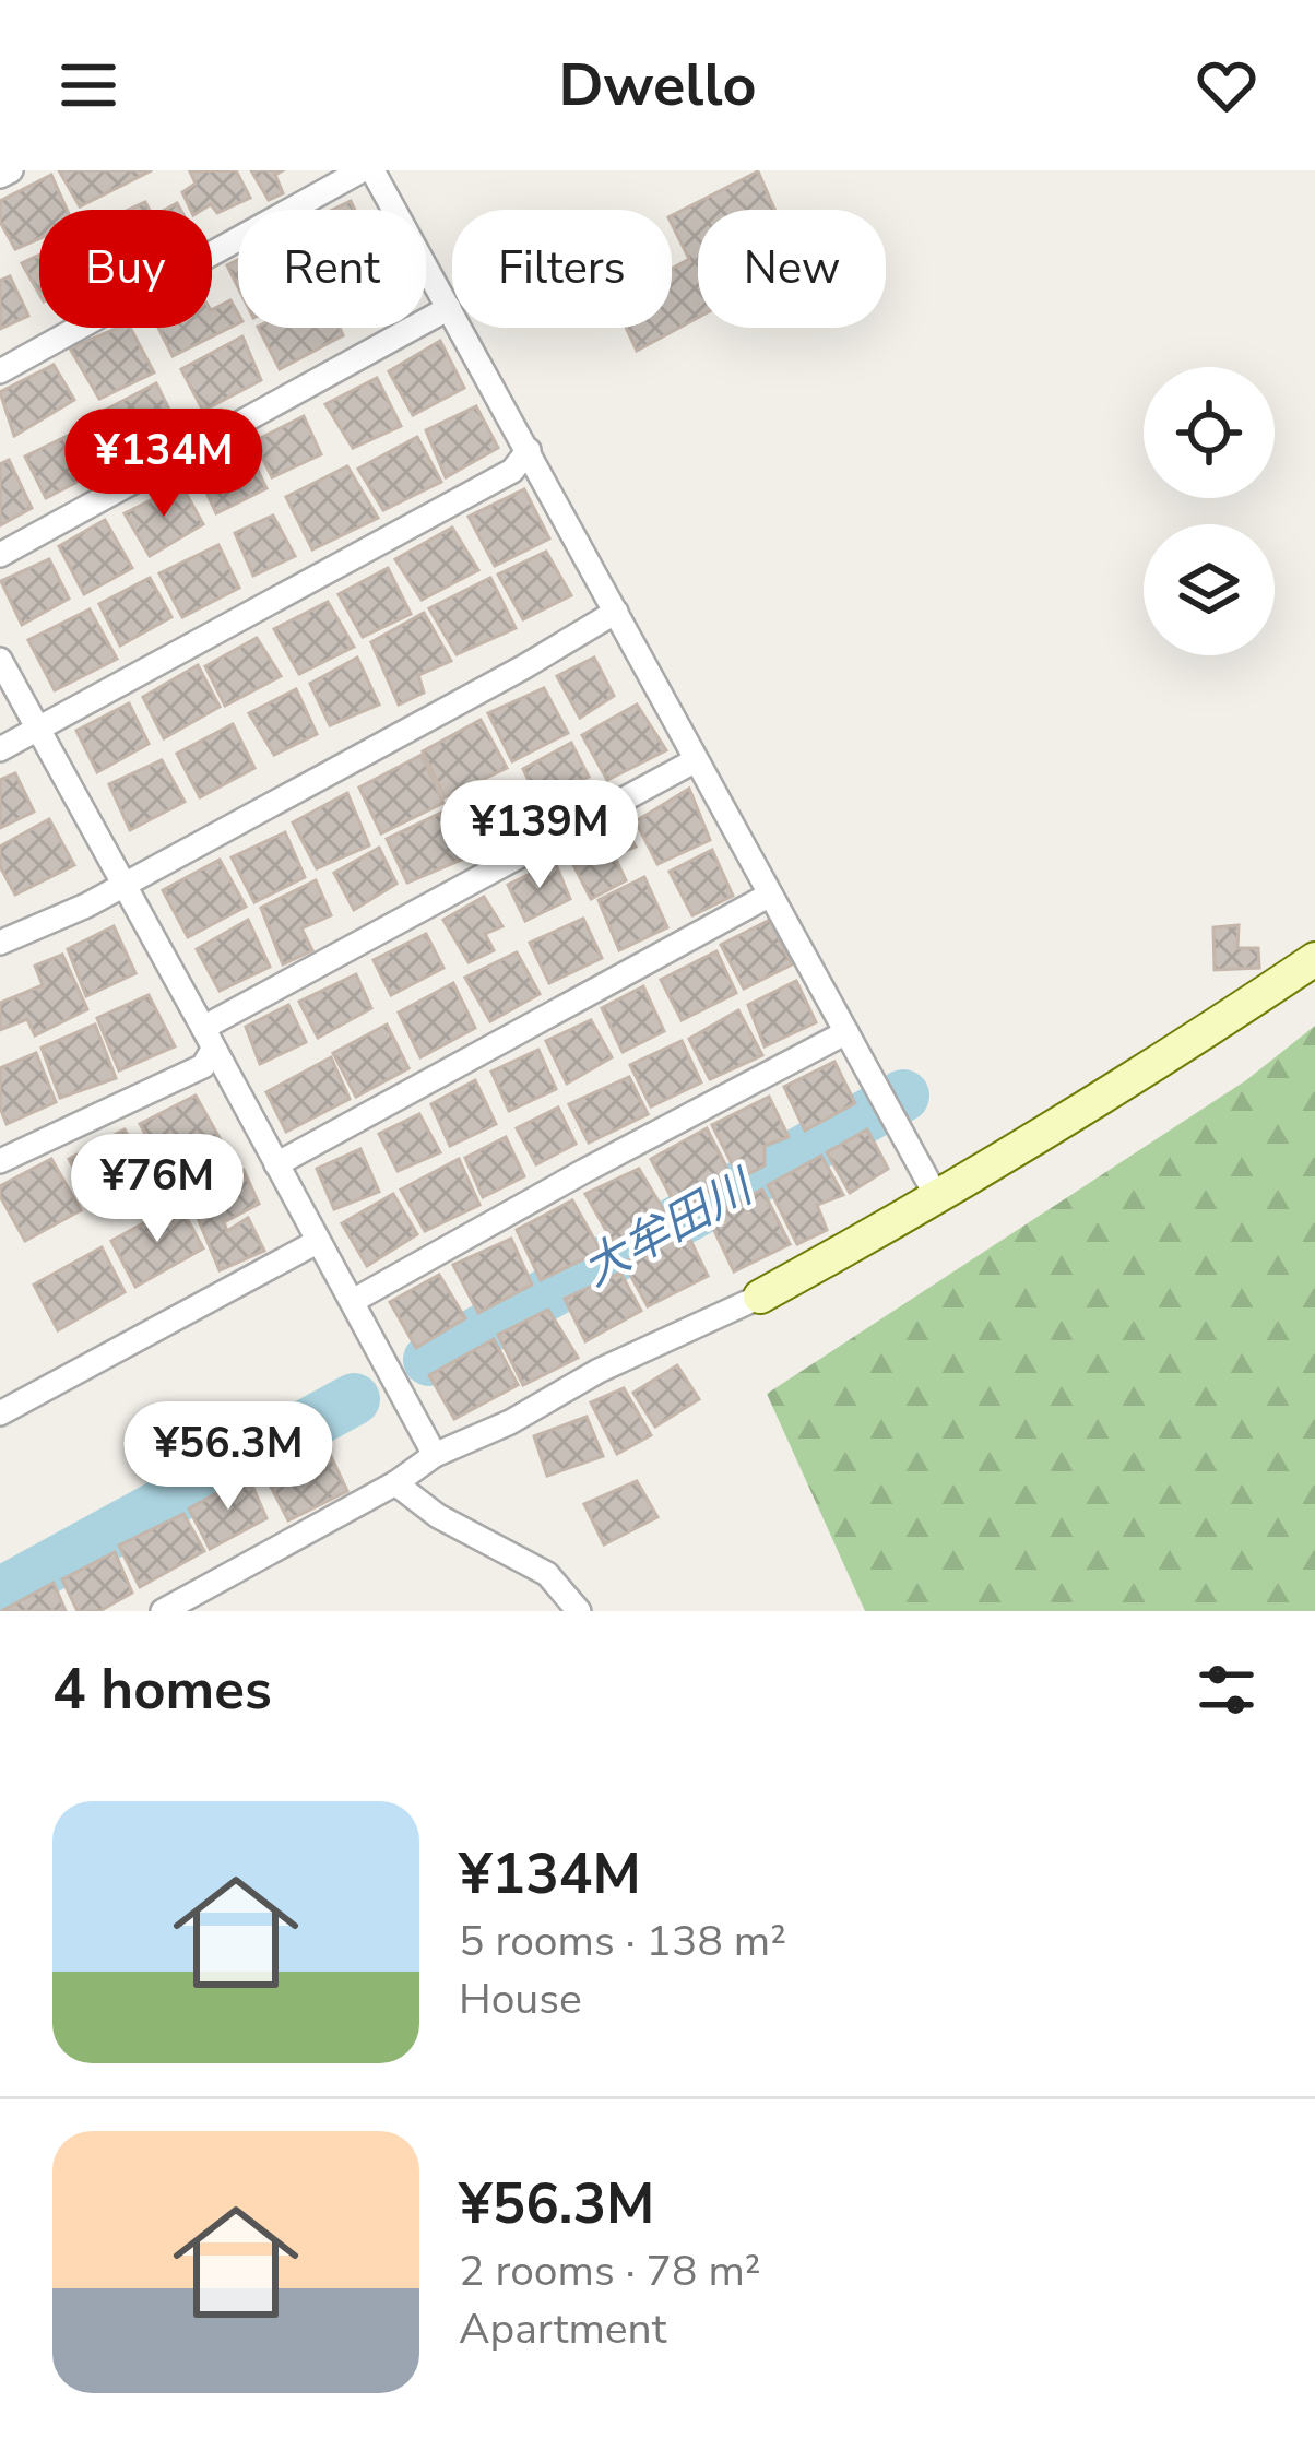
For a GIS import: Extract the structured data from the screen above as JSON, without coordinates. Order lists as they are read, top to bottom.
{
  "water": ["大牟田川"],
  "page": {
    "header": "Dwello",
    "chip": [
      "Buy",
      "Rent",
      "Filters",
      "New"
    ],
    "price": [
      "¥134M",
      "¥139M",
      "¥76M",
      "¥56.3M"
    ],
    "heading": "4 homes",
    "list": [
      {
        "name": "¥134M",
        "note": "5 rooms · 138 m² · House"
      },
      {
        "name": "¥56.3M",
        "note": "2 rooms · 78 m² · Apartment"
      }
    ]
  }
}
